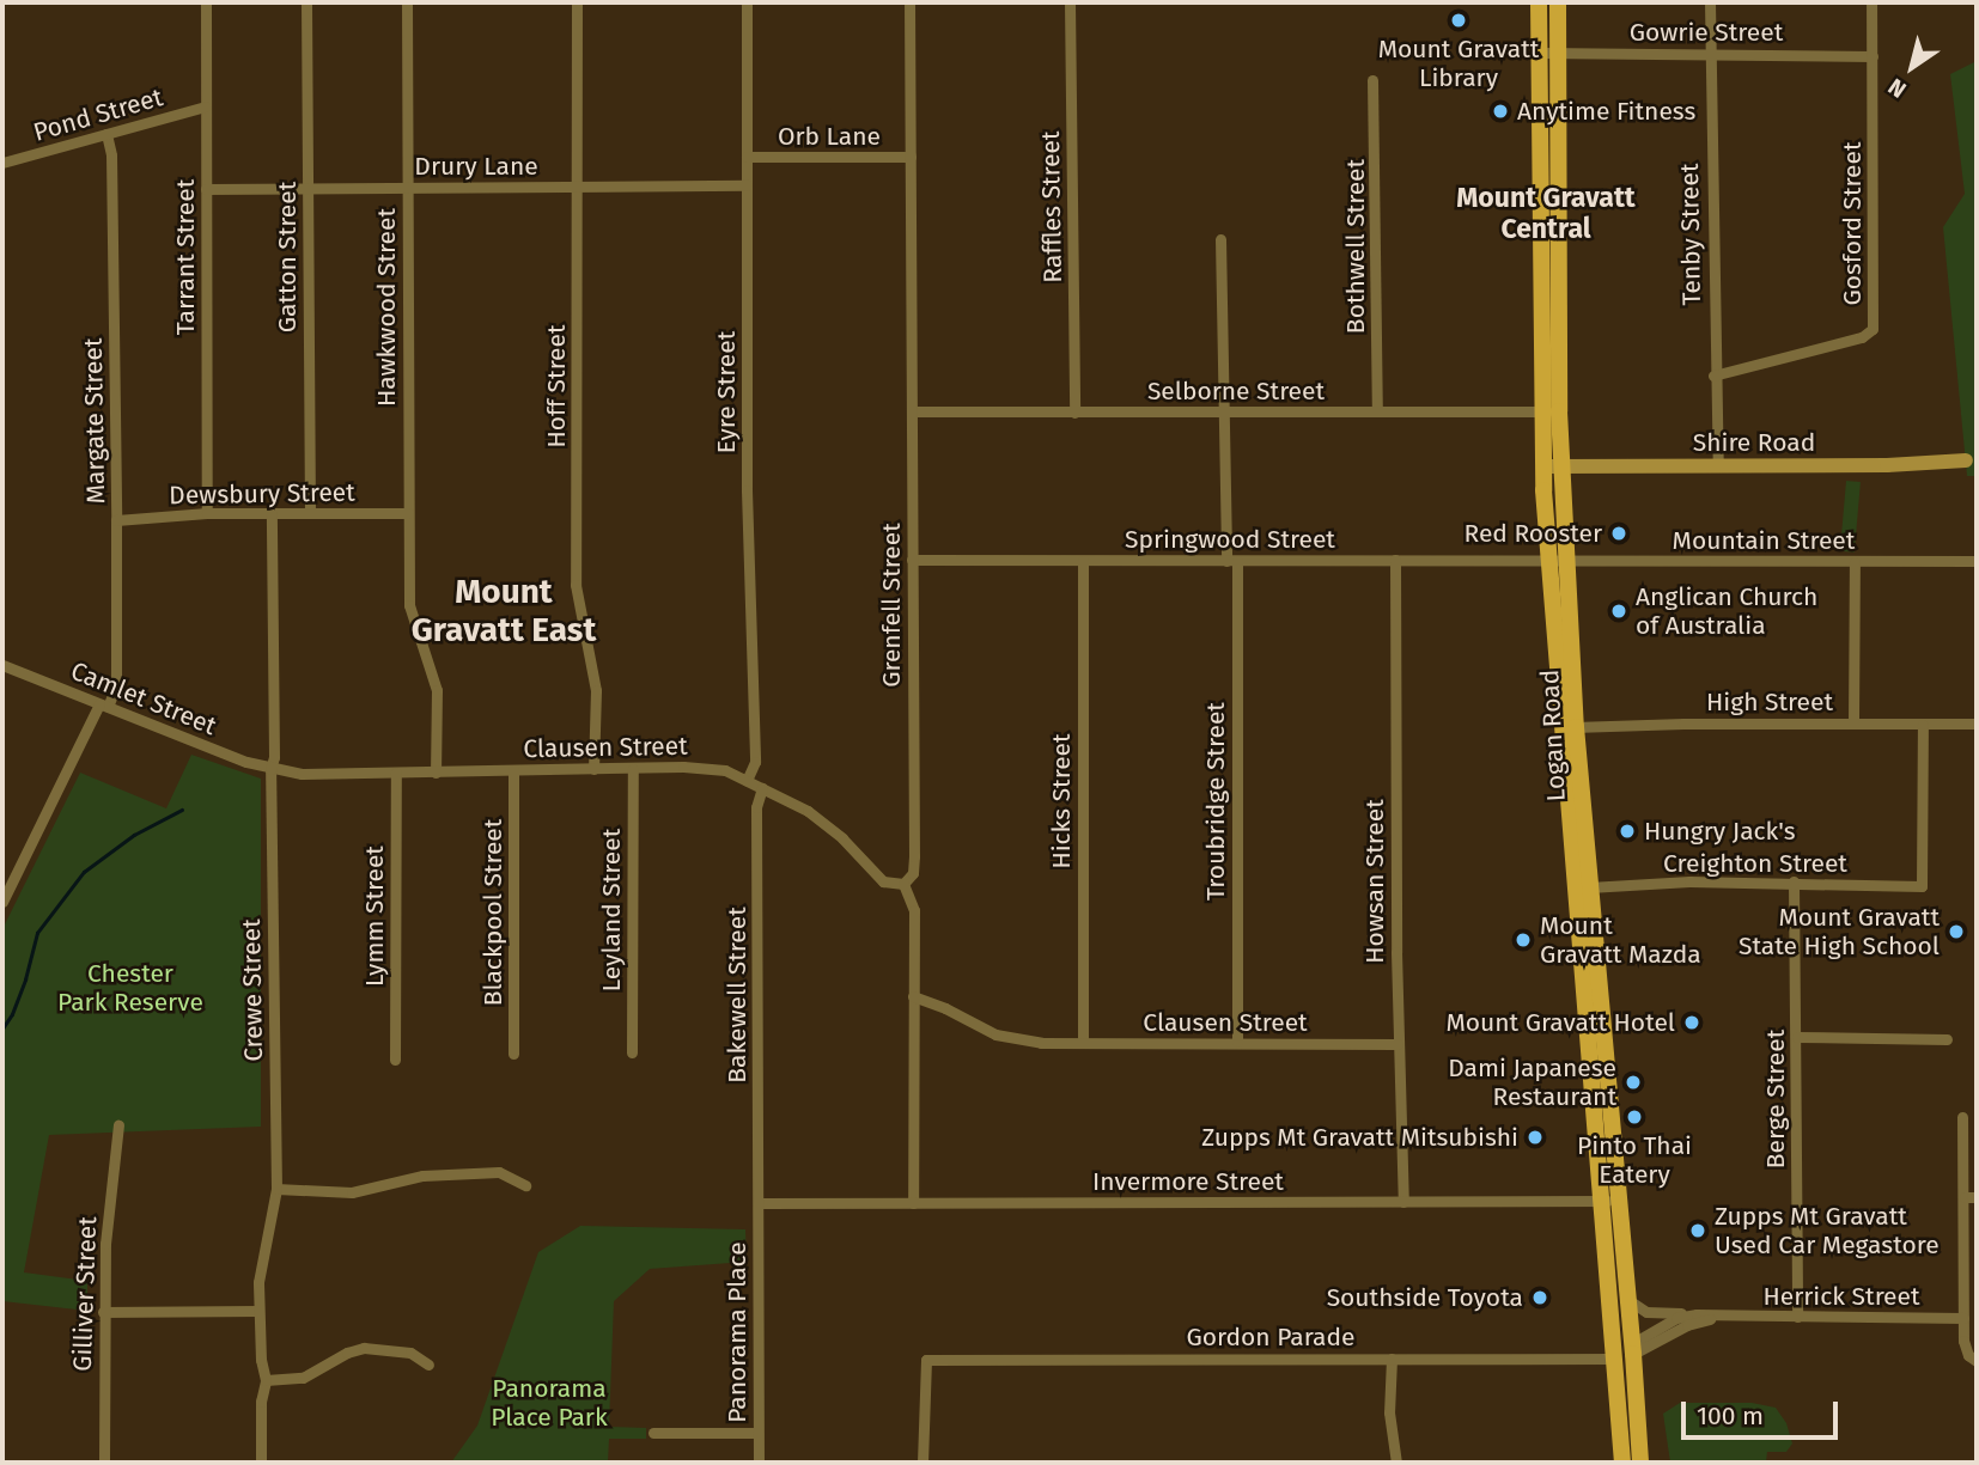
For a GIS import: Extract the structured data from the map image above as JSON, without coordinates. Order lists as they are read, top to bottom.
{
  "streets": {
    "main road": ["Logan Road"],
    "street": [
      "Gowrie Street",
      "Pond Street",
      "Orb Lane",
      "Drury Lane",
      "Raffles Street",
      "Gosford Street",
      "Tenby Street",
      "Bothwell Street",
      "Tarrant Street",
      "Gatton Street",
      "Hawkwood Street",
      "Hoff Street",
      "Selborne Street",
      "Eyre Street",
      "Margate Street",
      "Shire Road",
      "Dewsbury Street",
      "Springwood Street",
      "Mountain Street",
      "Grenfell Street",
      "Camlet Street",
      "High Street",
      "Clausen Street",
      "Hicks Street",
      "Troubridge Street",
      "Creighton Street",
      "Howsan Street",
      "Leyland Street",
      "Blackpool Street",
      "Lymm Street",
      "Crewe Street",
      "Bakewell Street",
      "Berge Street",
      "Invermore Street",
      "Gilliver Street",
      "Herrick Street",
      "Panorama Place",
      "Gordon Parade"
    ]
  },
  "crossings": [
    ["Gowrie Street", "Gosford Street"],
    ["Gowrie Street", "Tenby Street"],
    ["Gowrie Street", "Logan Road"],
    ["Pond Street", "Tarrant Street"],
    ["Pond Street", "Margate Street"],
    ["Orb Lane", "Eyre Street"],
    ["Orb Lane", "Grenfell Street"],
    ["Drury Lane", "Tarrant Street"],
    ["Drury Lane", "Gatton Street"],
    ["Drury Lane", "Hawkwood Street"],
    ["Drury Lane", "Hoff Street"],
    ["Drury Lane", "Eyre Street"],
    ["Raffles Street", "Selborne Street"],
    ["Gosford Street", "Tenby Street"],
    ["Tenby Street", "Shire Road"],
    ["Bothwell Street", "Selborne Street"],
    ["Tarrant Street", "Dewsbury Street"],
    ["Gatton Street", "Dewsbury Street"],
    ["Hawkwood Street", "Dewsbury Street"],
    ["Hawkwood Street", "Clausen Street"],
    ["Hoff Street", "Clausen Street"],
    ["Selborne Street", "Grenfell Street"],
    ["Selborne Street", "Logan Road"],
    ["Selborne Street", "Troubridge Street"],
    ["Eyre Street", "Clausen Street"],
    ["Margate Street", "Dewsbury Street"],
    ["Margate Street", "Camlet Street"],
    ["Shire Road", "Logan Road"],
    ["Dewsbury Street", "Crewe Street"],
    ["Springwood Street", "Mountain Street"],
    ["Springwood Street", "Grenfell Street"],
    ["Springwood Street", "Logan Road"],
    ["Springwood Street", "Hicks Street"],
    ["Springwood Street", "Troubridge Street"],
    ["Springwood Street", "Howsan Street"],
    ["Mountain Street", "Logan Road"],
    ["Grenfell Street", "Clausen Street"],
    ["Camlet Street", "Clausen Street"],
    ["Camlet Street", "Crewe Street"],
    ["High Street", "Logan Road"],
    ["High Street", "Creighton Street"],
    ["Logan Road", "Creighton Street"],
    ["Logan Road", "Invermore Street"],
    ["Logan Road", "Herrick Street"],
    ["Logan Road", "Gordon Parade"],
    ["Clausen Street", "Hicks Street"],
    ["Clausen Street", "Troubridge Street"],
    ["Clausen Street", "Howsan Street"],
    ["Clausen Street", "Leyland Street"],
    ["Clausen Street", "Blackpool Street"],
    ["Clausen Street", "Lymm Street"],
    ["Clausen Street", "Crewe Street"],
    ["Clausen Street", "Bakewell Street"],
    ["Creighton Street", "Berge Street"],
    ["Howsan Street", "Invermore Street"],
    ["Bakewell Street", "Invermore Street"],
    ["Bakewell Street", "Panorama Place"],
    ["Berge Street", "Herrick Street"],
    ["Invermore Street", "Panorama Place"]
  ],
  "districts": ["Mount Gravatt Central", "Mount Gravatt East"],
  "parks": ["Chester Park Reserve", "Panorama Place Park"],
  "places": [
    "Mount Gravatt Library",
    "Anytime Fitness",
    "Red Rooster",
    "Anglican Church of Australia",
    "Hungry Jack's",
    "Mount Gravatt State High School",
    "Mount Gravatt Mazda",
    "Mount Gravatt Hotel",
    "Dami Japanese Restaurant",
    "Pinto Thai Eatery",
    "Zupps Mt Gravatt Mitsubishi",
    "Zupps Mt Gravatt Used Car Megastore",
    "Southside Toyota"
  ],
  "scale_bar": "100 m",
  "north": "bottom left"
}
